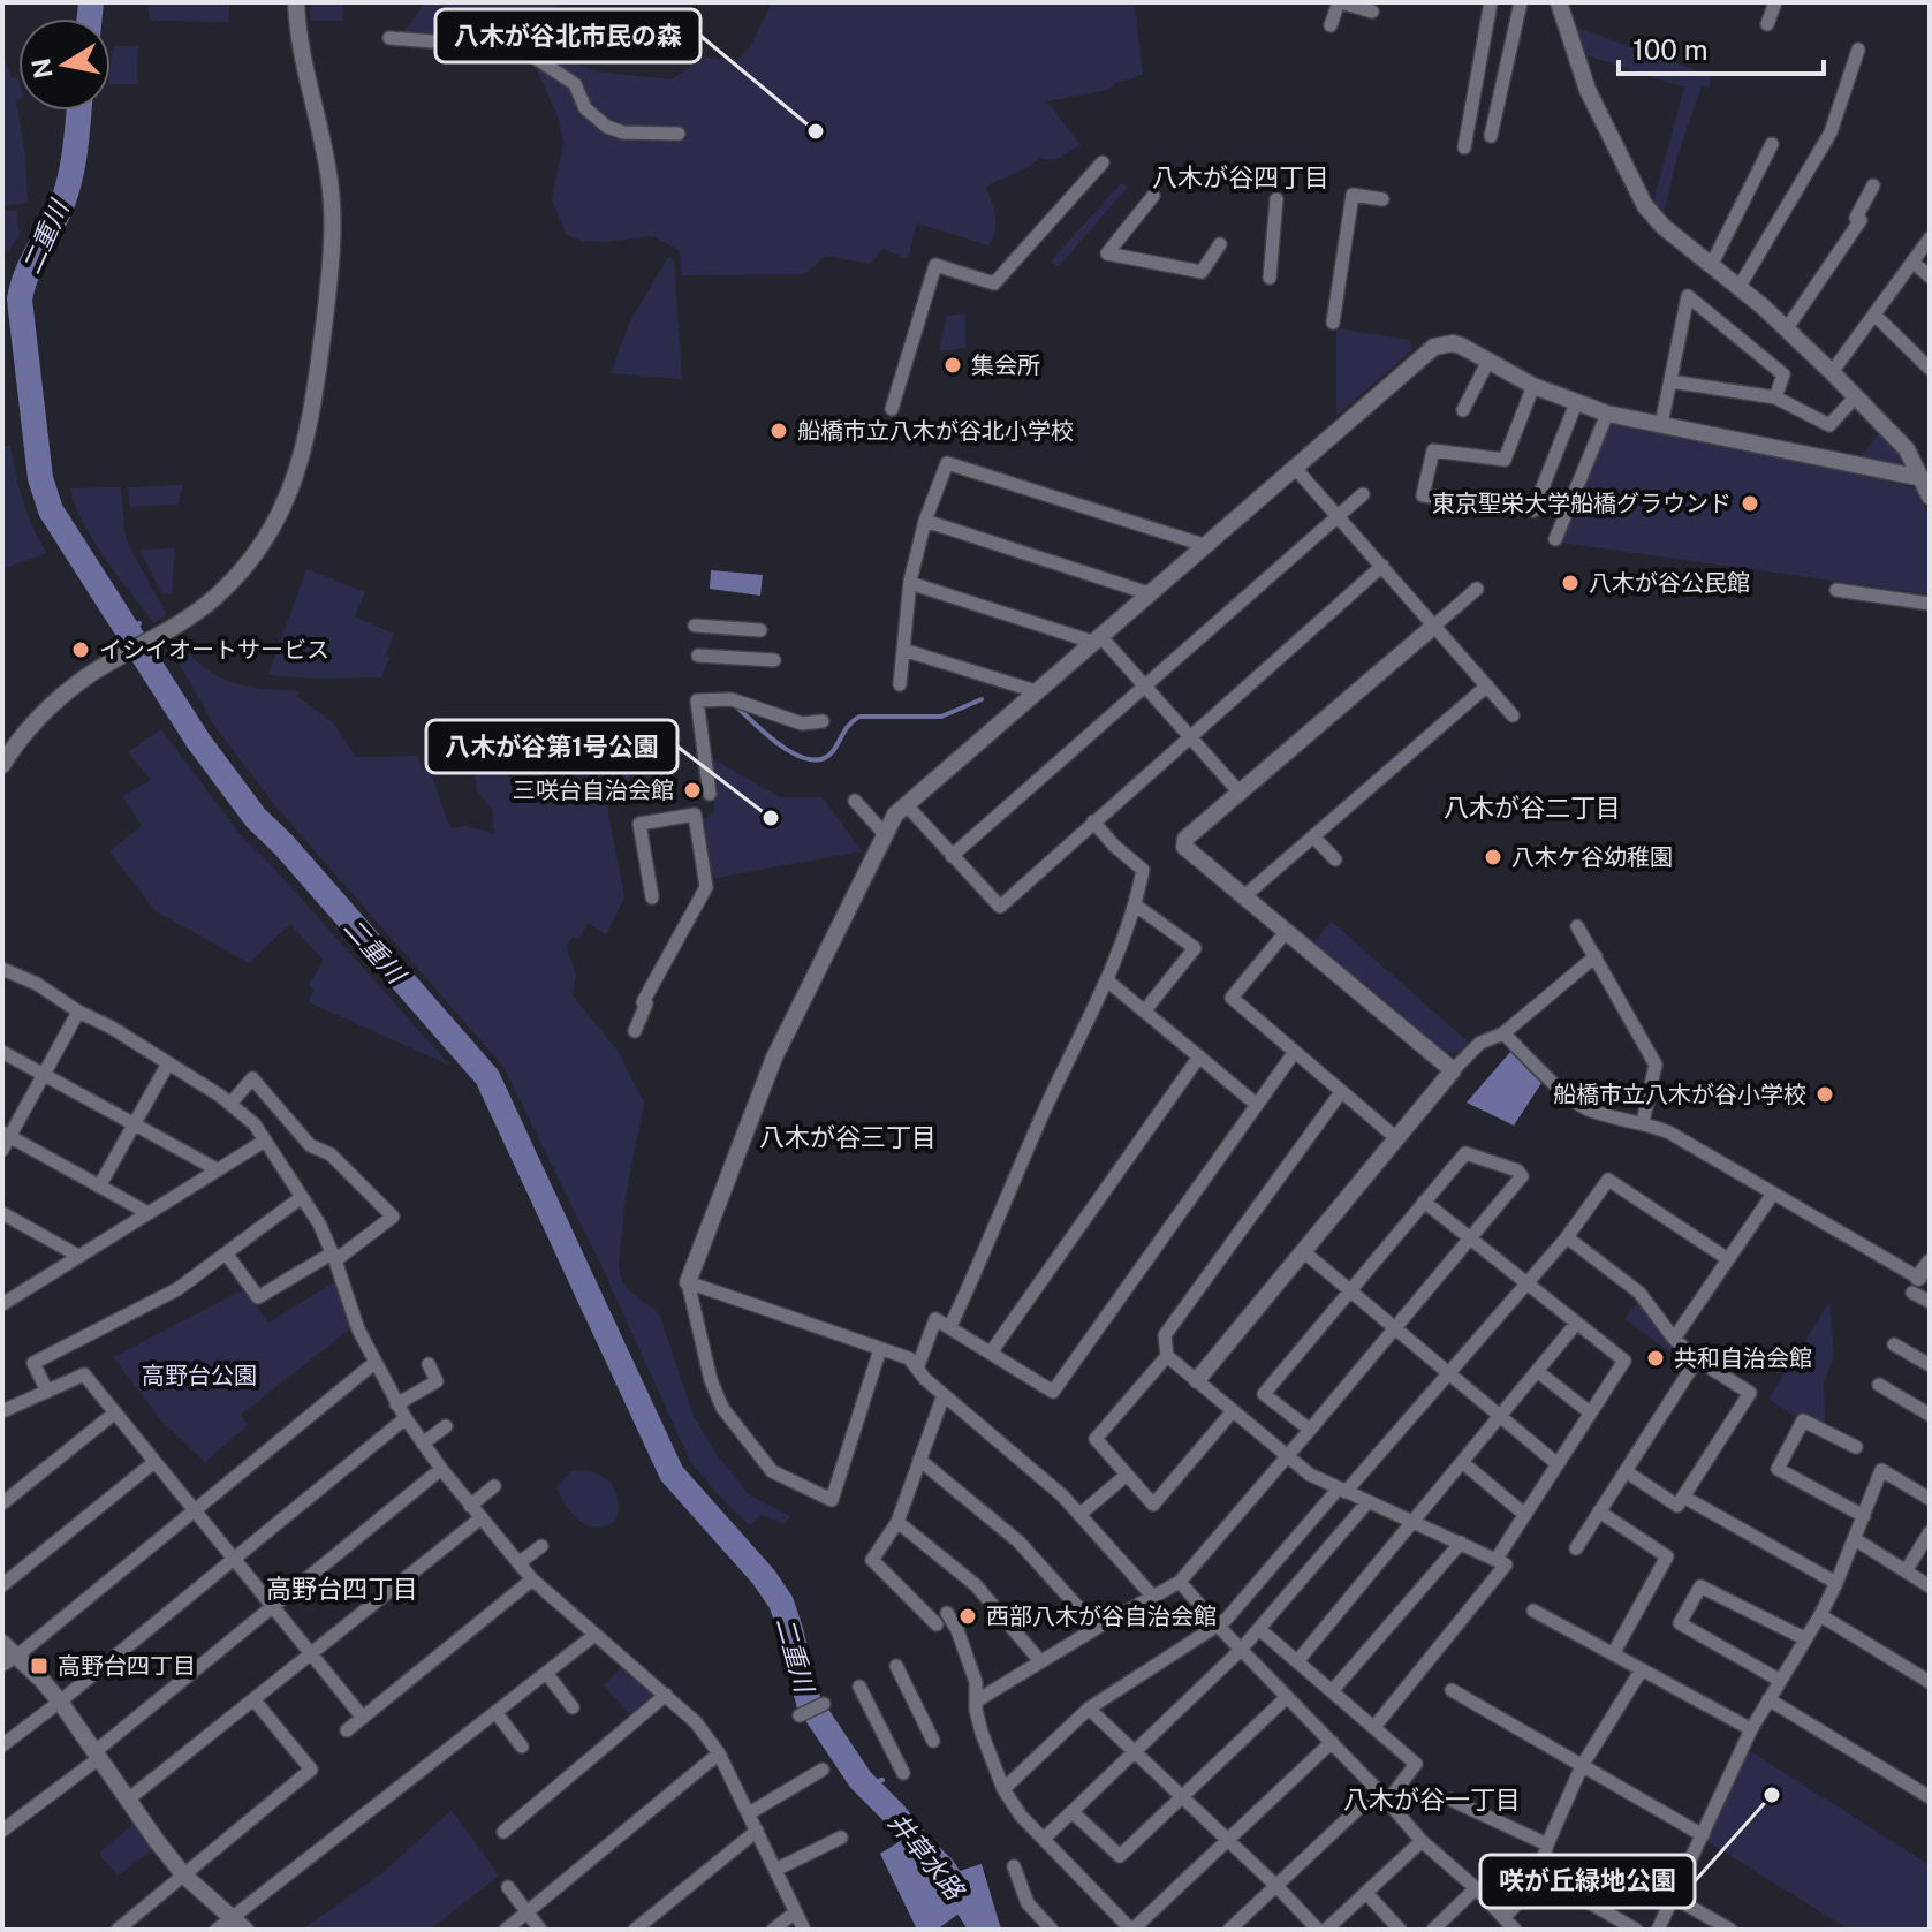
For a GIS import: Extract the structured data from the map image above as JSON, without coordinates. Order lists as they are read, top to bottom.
{
  "districts": [
    "八木が谷四丁目",
    "八木が谷二丁目",
    "八木が谷三丁目",
    "高野台四丁目",
    "八木が谷一丁目"
  ],
  "water": ["二重川", "井草水路"],
  "parks": ["高野台公園"],
  "places": {
    "other": [
      "八木が谷北市民の森",
      "集会所",
      "船橋市立八木が谷北小学校",
      "東京聖栄大学船橋グラウンド",
      "八木が谷公民館",
      "イシイオートサービス",
      "三咲台自治会館",
      "八木が谷第1号公園",
      "八木ケ谷幼稚園",
      "船橋市立八木が谷小学校",
      "共和自治会館",
      "西部八木が谷自治会館",
      "咲が丘緑地公園"
    ],
    "transit": ["高野台四丁目"]
  },
  "scale_bar": "100 m",
  "north": "left"
}
